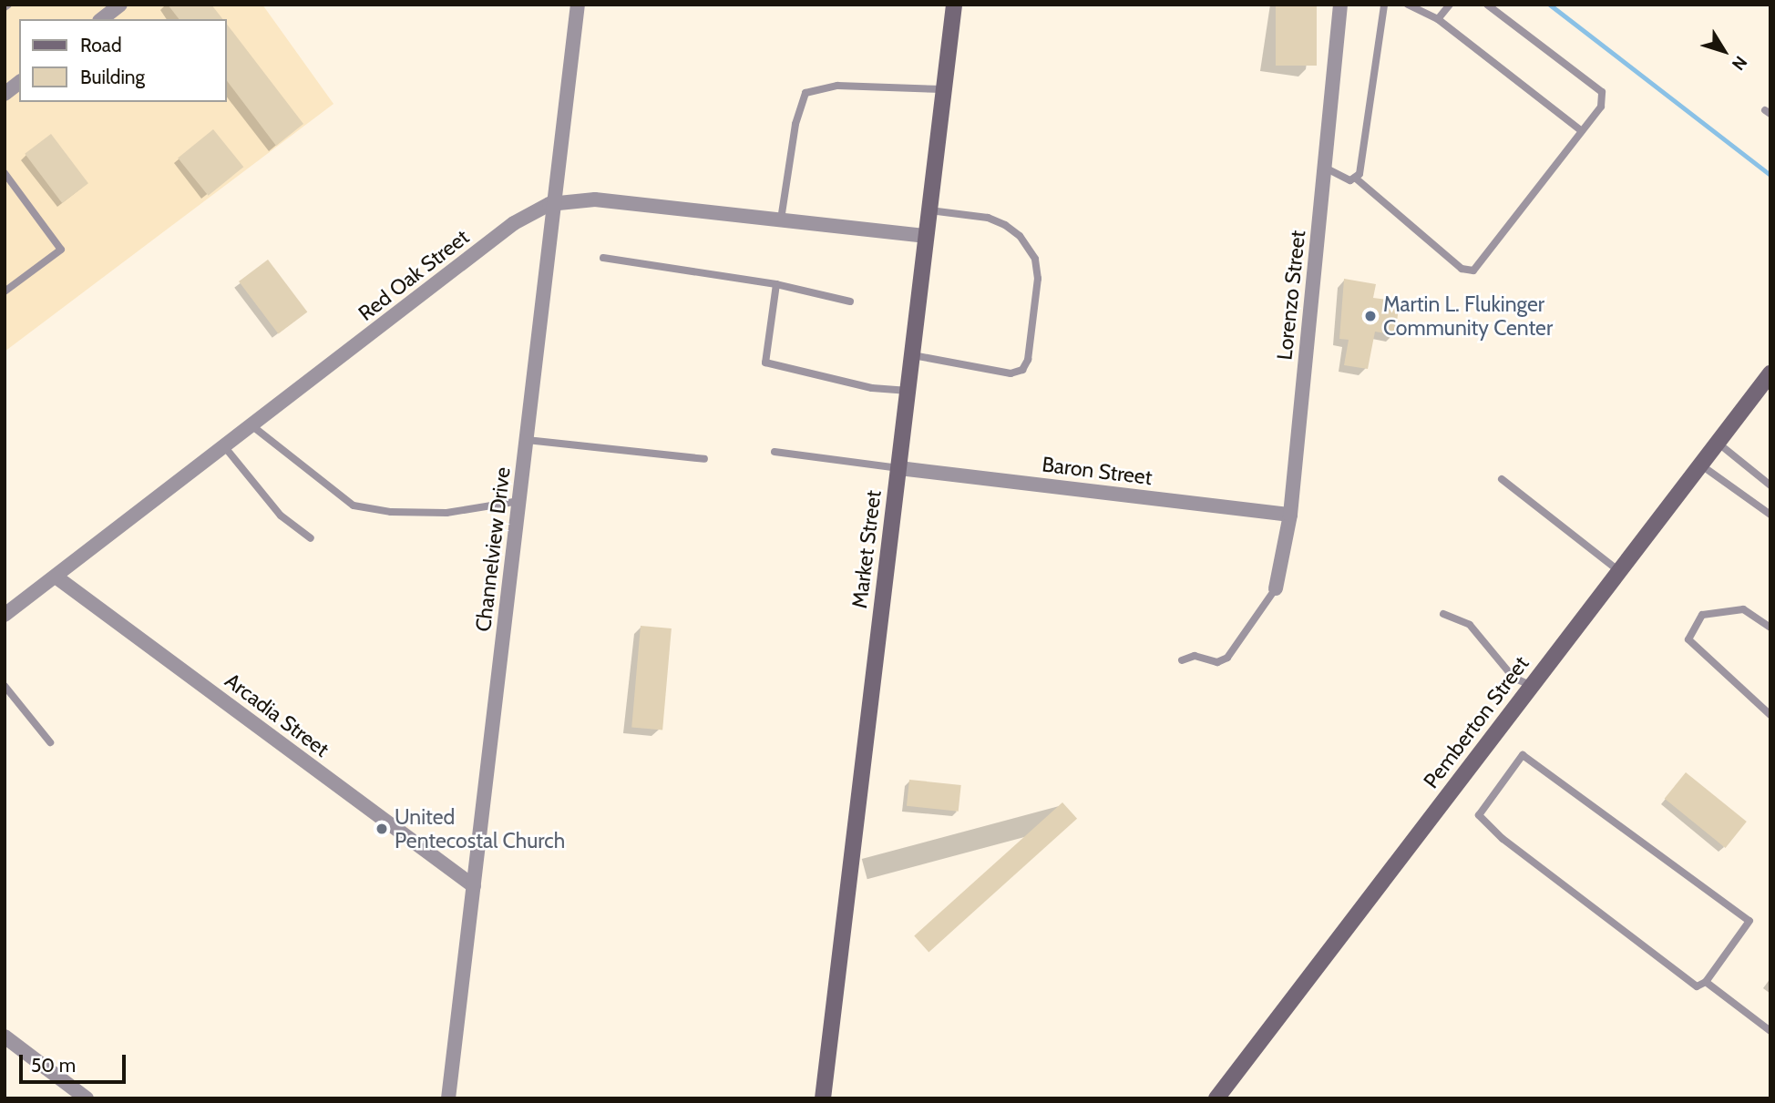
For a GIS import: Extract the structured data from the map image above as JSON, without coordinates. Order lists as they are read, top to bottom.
{
  "streets": {
    "street": [
      "Red Oak Street",
      "Lorenzo Street",
      "Baron Street",
      "Channelview Drive",
      "Market Street",
      "Arcadia Street",
      "Pemberton Street"
    ]
  },
  "crossings": [
    ["Red Oak Street", "Channelview Drive"],
    ["Red Oak Street", "Market Street"],
    ["Red Oak Street", "Arcadia Street"],
    ["Lorenzo Street", "Baron Street"],
    ["Baron Street", "Market Street"],
    ["Channelview Drive", "Arcadia Street"]
  ],
  "places": ["Martin L. Flukinger Community Center", "United Pentecostal Church"],
  "legend": ["Road", "Building"],
  "scale_bar": "50 m",
  "north": "bottom right"
}
